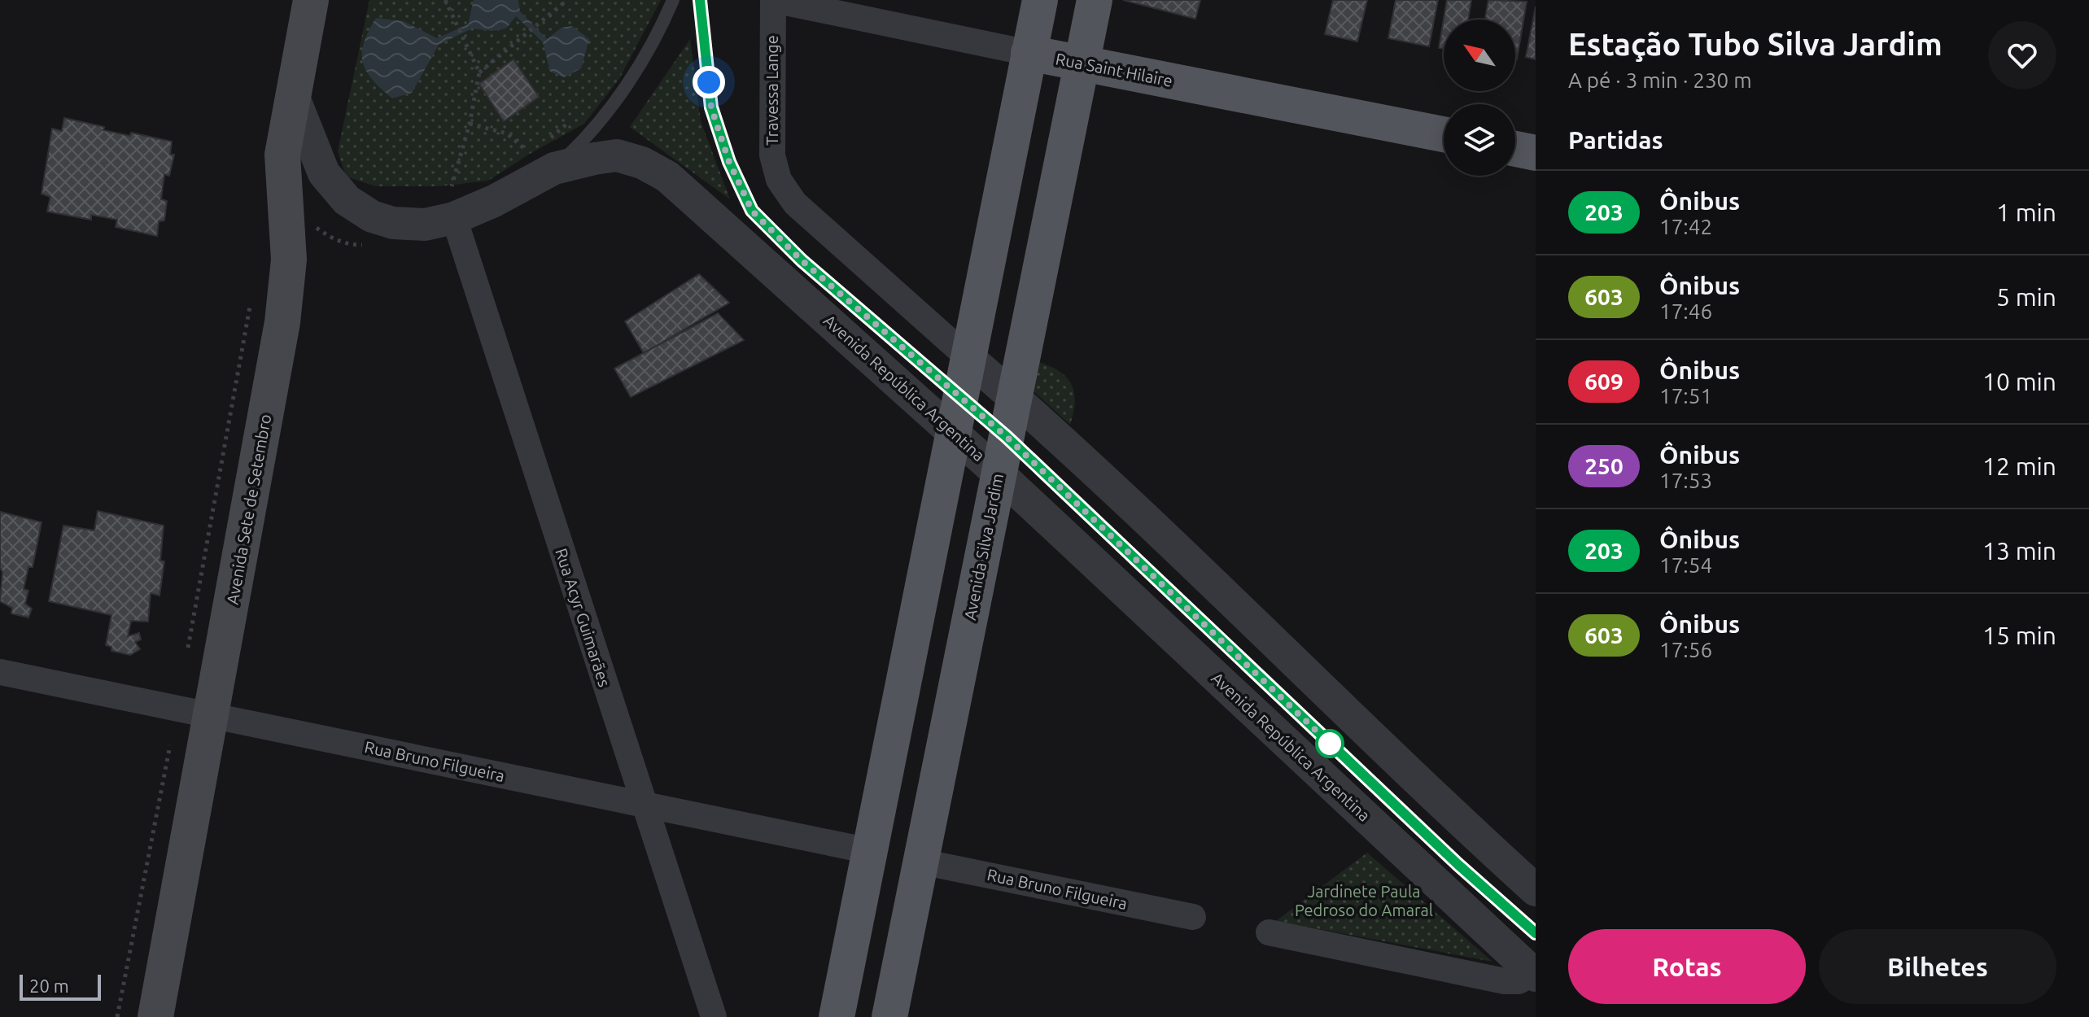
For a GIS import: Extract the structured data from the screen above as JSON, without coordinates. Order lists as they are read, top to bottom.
{
  "streets": {
    "main road": ["Rua Saint Hilaire", "Avenida Sete de Setembro", "Avenida Silva Jardim"],
    "street": [
      "Travessa Lange",
      "Avenida República Argentina",
      "Rua Acyr Guimarães",
      "Rua Bruno Filgueira"
    ]
  },
  "crossings": [
    ["Rua Saint Hilaire", "Travessa Lange"],
    ["Rua Saint Hilaire", "Avenida Silva Jardim"],
    ["Avenida República Argentina", "Avenida Sete de Setembro"],
    ["Avenida República Argentina", "Avenida Silva Jardim"],
    ["Avenida República Argentina", "Rua Acyr Guimarães"],
    ["Avenida Sete de Setembro", "Rua Bruno Filgueira"],
    ["Avenida Silva Jardim", "Rua Bruno Filgueira"],
    ["Rua Acyr Guimarães", "Rua Bruno Filgueira"]
  ],
  "parks": ["Jardinete Paula Pedroso do Amaral"],
  "lines": ["bus line 203"],
  "scale_bar": "20 m",
  "north": "top left",
  "page": {
    "heading": [
      ["Estação Tubo Silva Jardim", "A pé · 3 min · 230 m"],
      "Partidas"
    ],
    "list": [
      {
        "mark": "203",
        "name": "Ônibus",
        "note": "17:42",
        "value": "1 min"
      },
      {
        "mark": "603",
        "name": "Ônibus",
        "note": "17:46",
        "value": "5 min"
      },
      {
        "mark": "609",
        "name": "Ônibus",
        "note": "17:51",
        "value": "10 min"
      },
      {
        "mark": "250",
        "name": "Ônibus",
        "note": "17:53",
        "value": "12 min"
      },
      {
        "mark": "203",
        "name": "Ônibus",
        "note": "17:54",
        "value": "13 min"
      },
      {
        "mark": "603",
        "name": "Ônibus",
        "note": "17:56",
        "value": "15 min"
      }
    ],
    "buttons": ["Rotas", "Bilhetes"],
    "scale": "20 m"
  }
}
